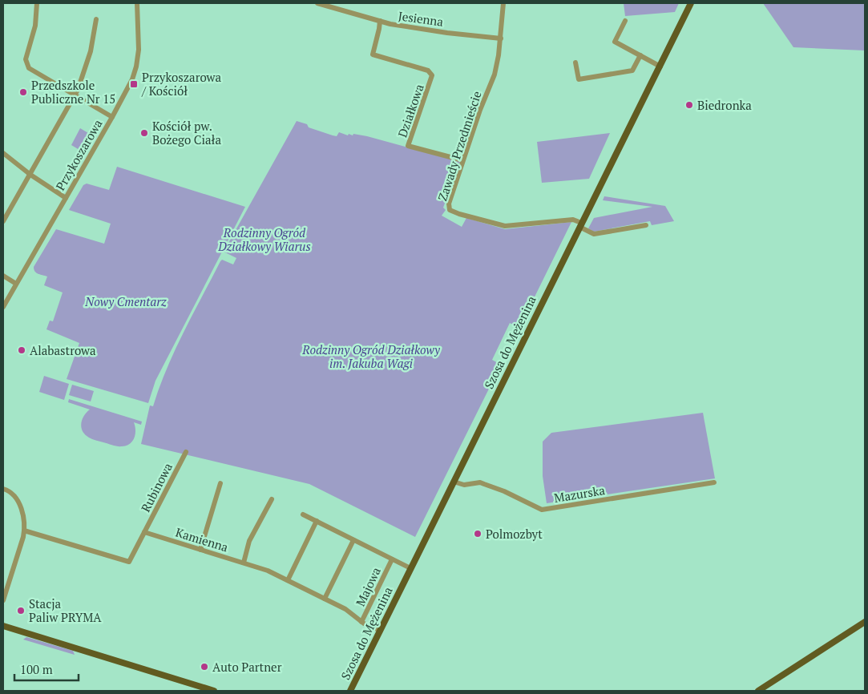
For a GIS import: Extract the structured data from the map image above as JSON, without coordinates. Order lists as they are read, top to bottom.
{
  "streets": {
    "main road": ["Szosa do Mężenina"],
    "street": [
      "Jesienna",
      "Działkowa",
      "Zawady Przedmieście",
      "Przykoszarowa",
      "Rubinowa",
      "Mazurska",
      "Kamienna",
      "Majowa"
    ]
  },
  "crossings": [
    ["Jesienna", "Działkowa"],
    ["Jesienna", "Zawady Przedmieście"],
    ["Działkowa", "Zawady Przedmieście"],
    ["Zawady Przedmieście", "Szosa do Mężenina"],
    ["Szosa do Mężenina", "Mazurska"],
    ["Szosa do Mężenina", "Kamienna"],
    ["Szosa do Mężenina", "Majowa"],
    ["Rubinowa", "Kamienna"],
    ["Kamienna", "Majowa"]
  ],
  "parks": ["Rodzinny Ogród Działkowy Wiarus", "Nowy Cmentarz", "Rodzinny Ogród Działkowy im. Jakuba Wagi"],
  "places": {
    "transit": ["Przykoszarowa / Kościół"],
    "other": [
      "Przedszkole Publiczne Nr 15",
      "Biedronka",
      "Kościół pw. Bożego Ciała",
      "Alabastrowa",
      "Polmozbyt",
      "Stacja Paliw PRYMA",
      "Auto Partner"
    ]
  },
  "scale_bar": "100 m"
}
